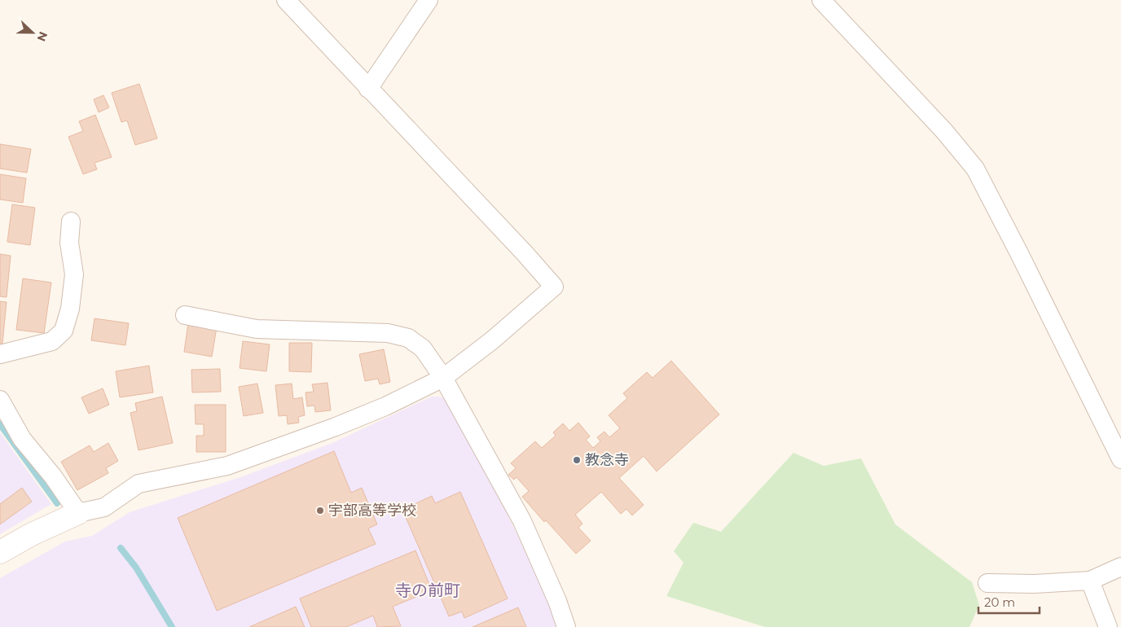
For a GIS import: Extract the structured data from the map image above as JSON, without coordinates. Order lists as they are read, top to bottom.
{
  "districts": ["寺の前町"],
  "places": ["教念寺", "宇部高等学校"],
  "scale_bar": "20 m",
  "north": "right"
}
